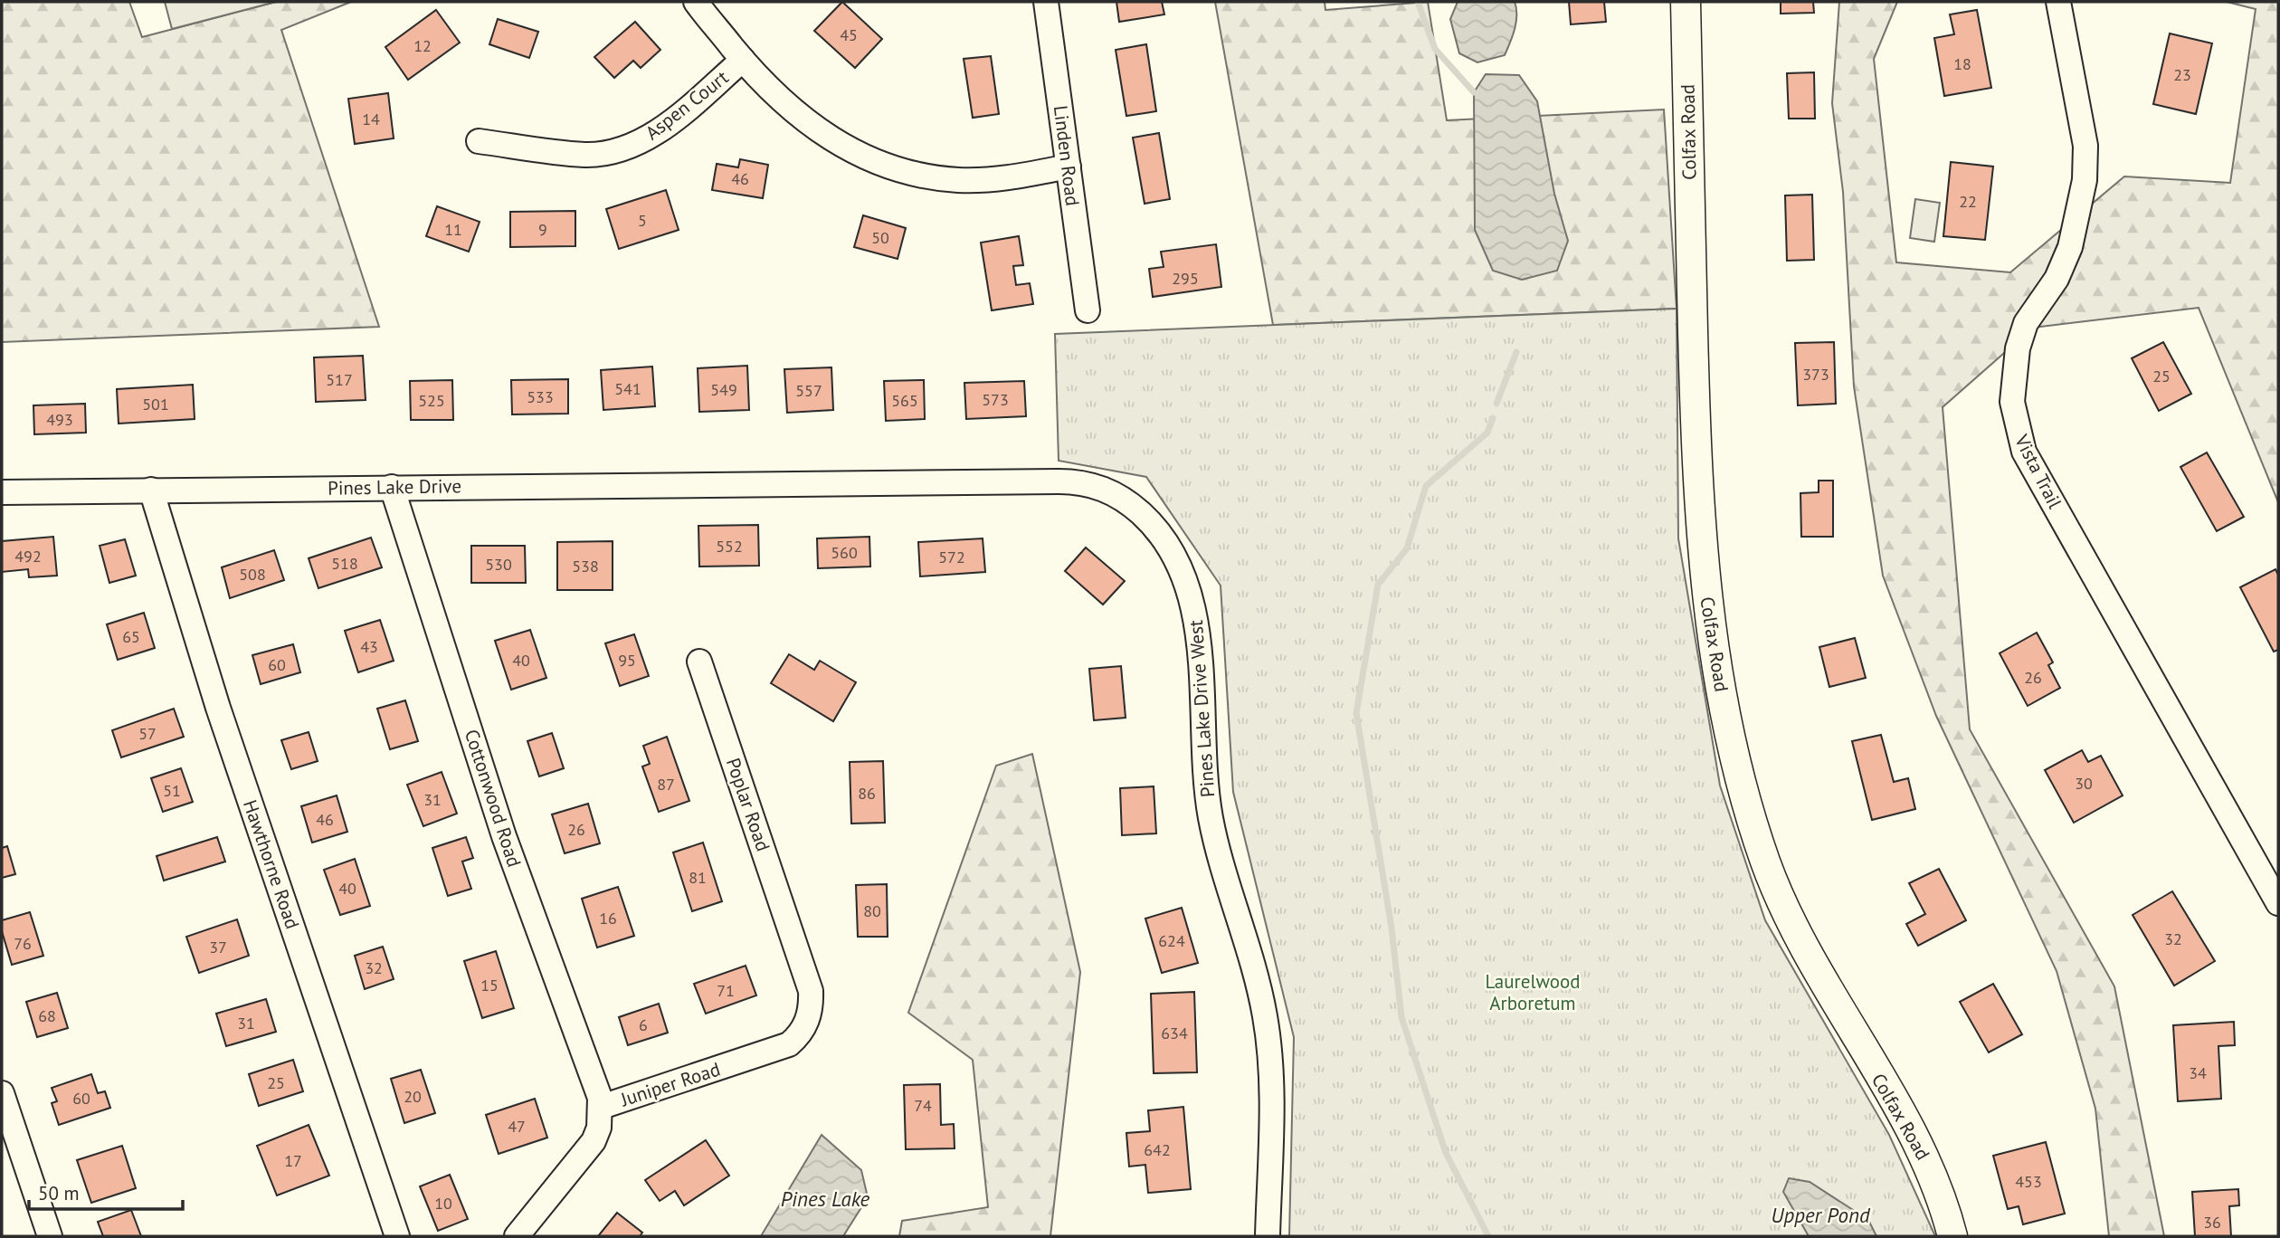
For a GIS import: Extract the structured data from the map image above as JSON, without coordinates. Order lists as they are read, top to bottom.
{
  "streets": {
    "main road": ["Colfax Road"],
    "street": [
      "Aspen Court",
      "Linden Road",
      "Vista Trail",
      "Pines Lake Drive",
      "Pines Lake Drive West",
      "Cottonwood Road",
      "Poplar Road",
      "Hawthorne Road",
      "Juniper Road"
    ]
  },
  "crossings": [
    ["Pines Lake Drive", "Pines Lake Drive West"],
    ["Pines Lake Drive", "Cottonwood Road"],
    ["Pines Lake Drive", "Hawthorne Road"],
    ["Cottonwood Road", "Juniper Road"],
    ["Poplar Road", "Juniper Road"]
  ],
  "water": ["Pines Lake", "Upper Pond"],
  "parks": ["Laurelwood Arboretum"],
  "house_numbers": [
    "45",
    "12",
    "18",
    "23",
    "14",
    "46",
    "22",
    "5",
    "11",
    "9",
    "50",
    "295",
    "373",
    "25",
    "517",
    "541",
    "549",
    "557",
    "533",
    "573",
    "525",
    "565",
    "501",
    "493",
    "552",
    "560",
    "492",
    "572",
    "518",
    "530",
    "538",
    "508",
    "65",
    "43",
    "40",
    "95",
    "60",
    "26",
    "57",
    "30",
    "87",
    "51",
    "86",
    "31",
    "46",
    "26",
    "81",
    "40",
    "80",
    "16",
    "32",
    "624",
    "76",
    "37",
    "32",
    "15",
    "71",
    "68",
    "31",
    "6",
    "634",
    "34",
    "25",
    "20",
    "60",
    "74",
    "47",
    "642",
    "17",
    "453",
    "10",
    "36"
  ],
  "scale_bar": "50 m"
}
